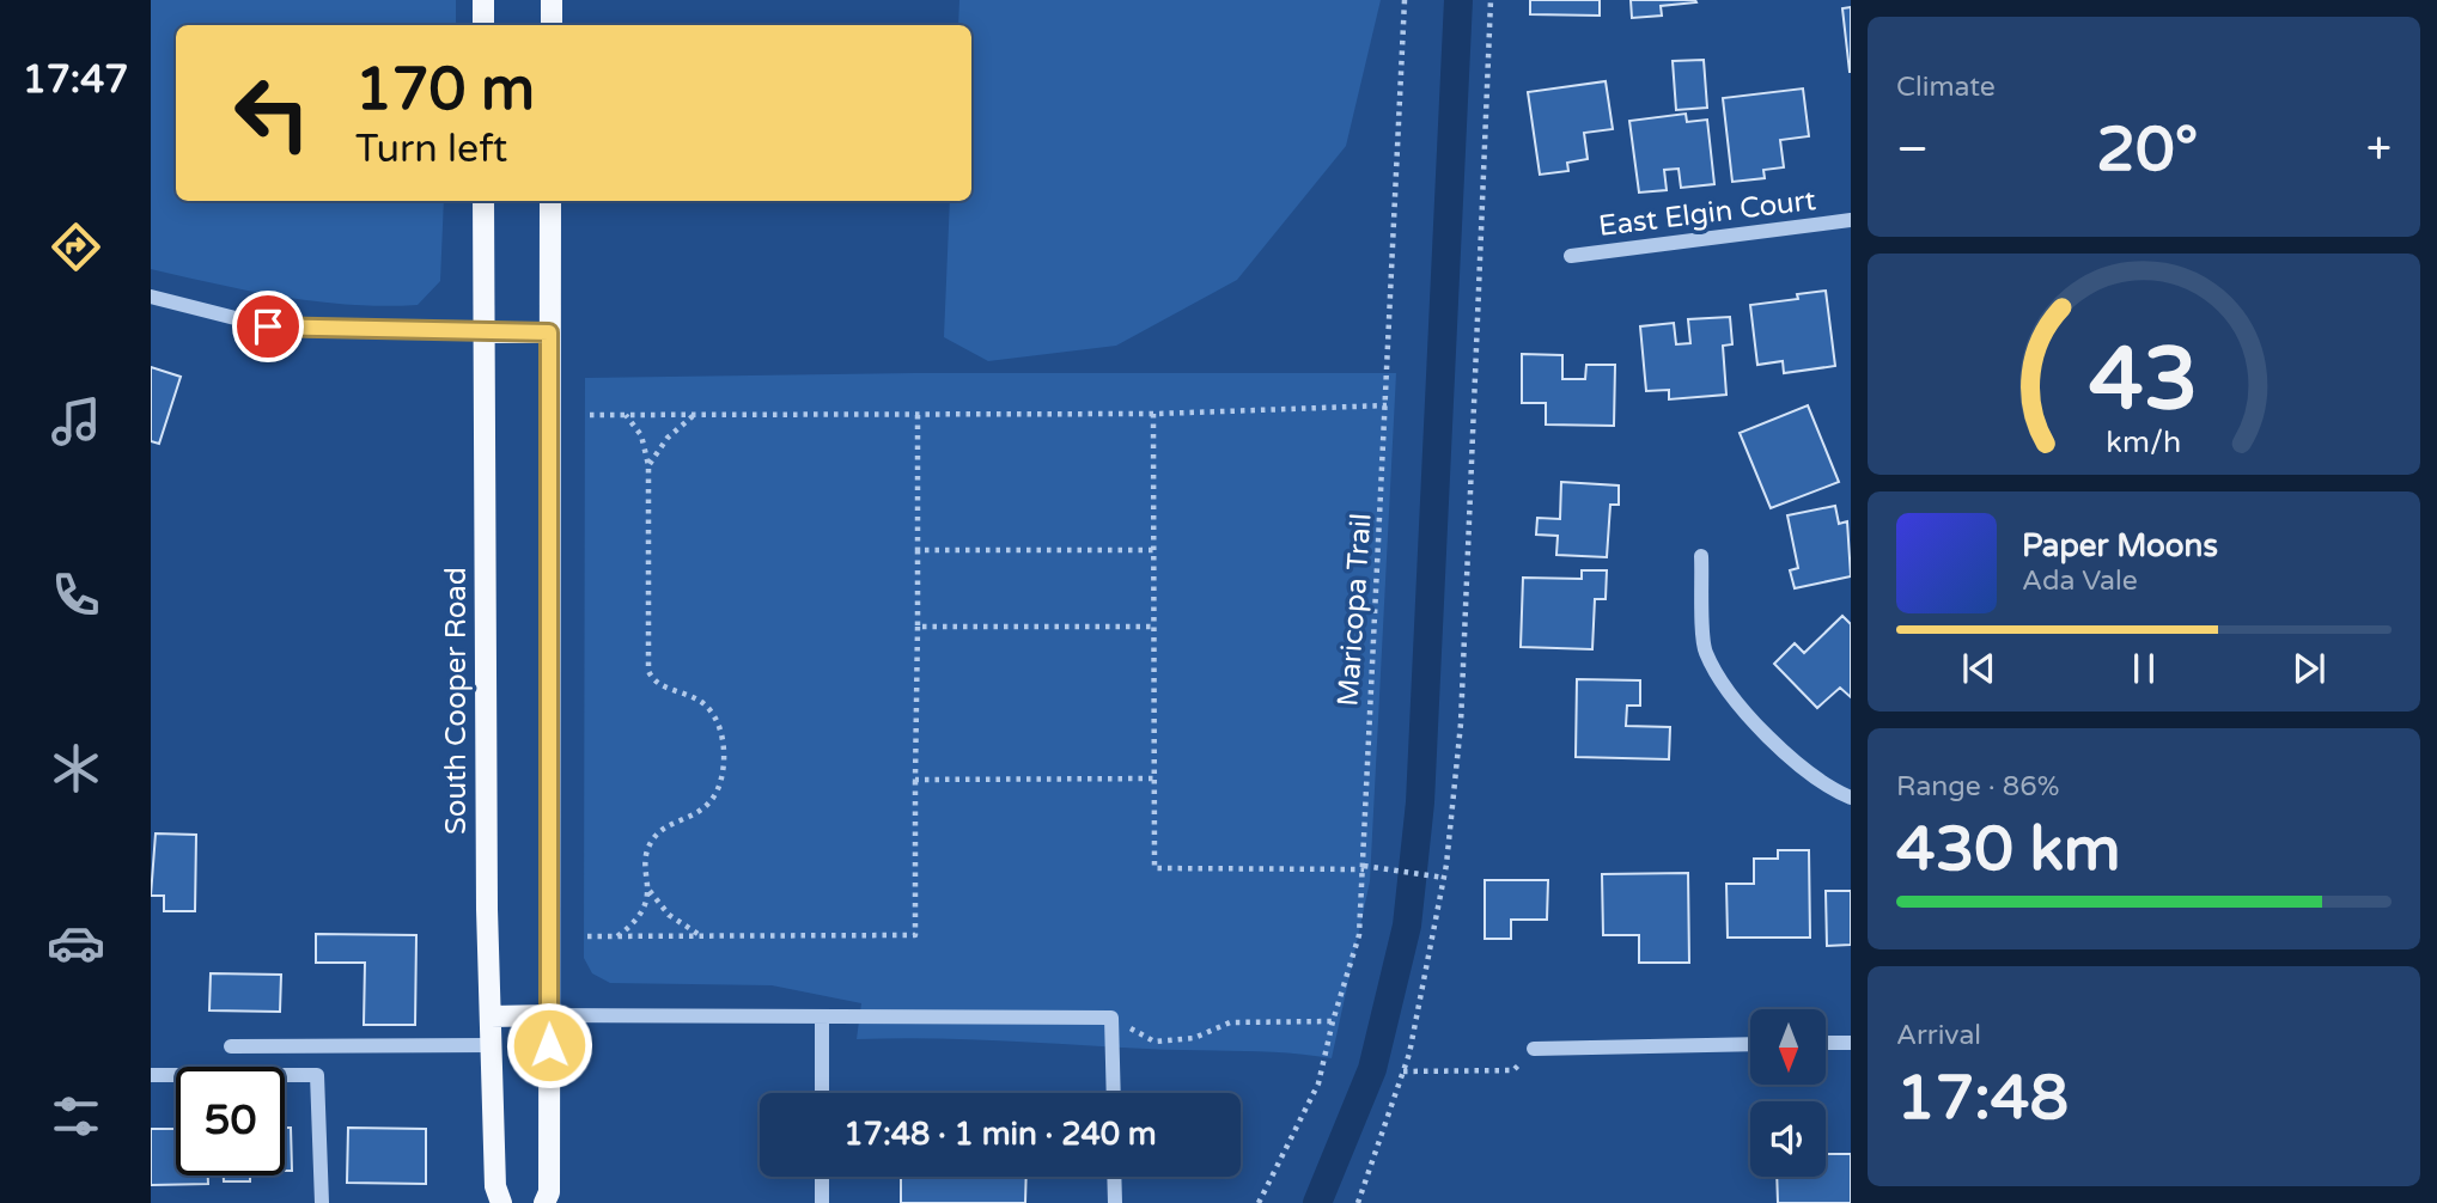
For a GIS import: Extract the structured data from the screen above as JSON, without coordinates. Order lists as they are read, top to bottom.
{
  "streets": {
    "main road": ["South Cooper Road"],
    "street": ["East Elgin Court"],
    "path": ["Maricopa Trail"]
  },
  "north": "bottom",
  "page": {
    "tabs": "17:47",
    "tile": [
      "Climate",
      ["Range · 86%", "430 km"],
      ["Arrival", "17:48"]
    ],
    "turn": ["170 m", "Turn left"],
    "heat": ["−", "20°", "+"],
    "song": ["Paper Moons", "Ada Vale"],
    "limit": "50",
    "trip": "17:48 · 1 min · 240 m",
    "gauge": ["43", "km/h"]
  }
}
